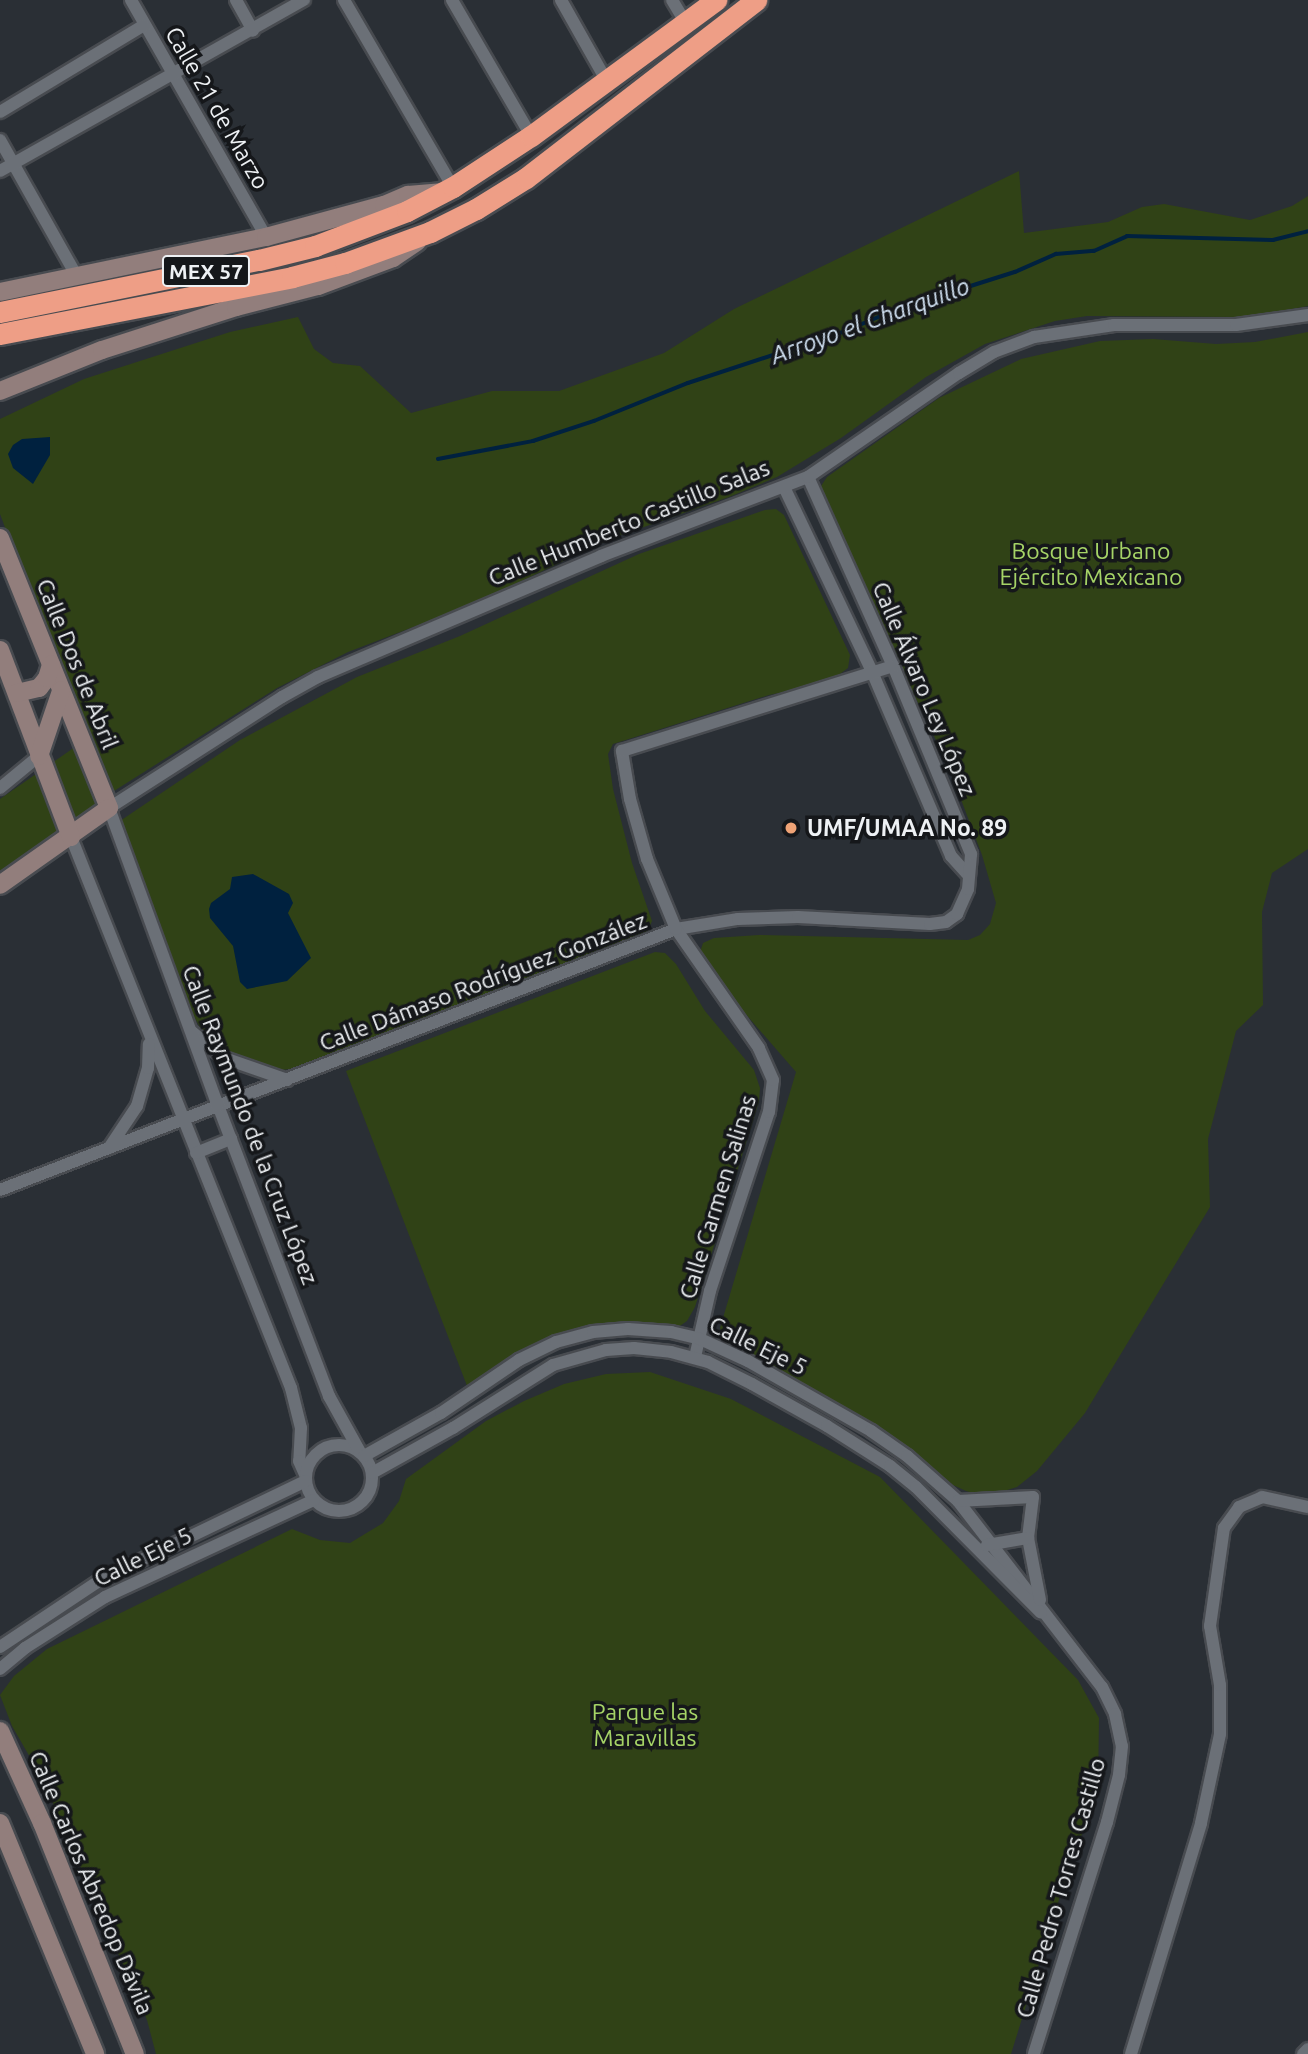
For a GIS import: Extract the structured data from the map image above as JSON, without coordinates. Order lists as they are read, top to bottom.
{
  "streets": {
    "highway": ["MEX 57"],
    "street": [
      "Calle 21 de Marzo",
      "Calle Humberto Castillo Salas",
      "Calle Dos de Abril",
      "Calle Álvaro Ley López",
      "Calle Dámaso Rodríguez González",
      "Calle Raymundo de la Cruz López",
      "Calle Carmen Salinas",
      "Calle Eje 5",
      "Calle Carlos Abredop Dávila",
      "Calle Pedro Torres Castillo"
    ]
  },
  "crossings": [
    ["Calle Humberto Castillo Salas", "Calle Dos de Abril"],
    ["Calle Humberto Castillo Salas", "Calle Álvaro Ley López"],
    ["Calle Humberto Castillo Salas", "Calle Raymundo de la Cruz López"],
    ["Calle Dos de Abril", "Calle Raymundo de la Cruz López"],
    ["Calle Álvaro Ley López", "Calle Dámaso Rodríguez González"],
    ["Calle Álvaro Ley López", "Calle Carmen Salinas"],
    ["Calle Dámaso Rodríguez González", "Calle Raymundo de la Cruz López"],
    ["Calle Dámaso Rodríguez González", "Calle Carmen Salinas"],
    ["Calle Raymundo de la Cruz López", "Calle Eje 5"],
    ["Calle Carmen Salinas", "Calle Eje 5"],
    ["Calle Eje 5", "Calle Pedro Torres Castillo"]
  ],
  "water": ["Arroyo el Charquillo"],
  "parks": ["Bosque Urbano Ejército Mexicano", "Parque las Maravillas"],
  "places": ["UMF/UMAA No. 89"]
}
